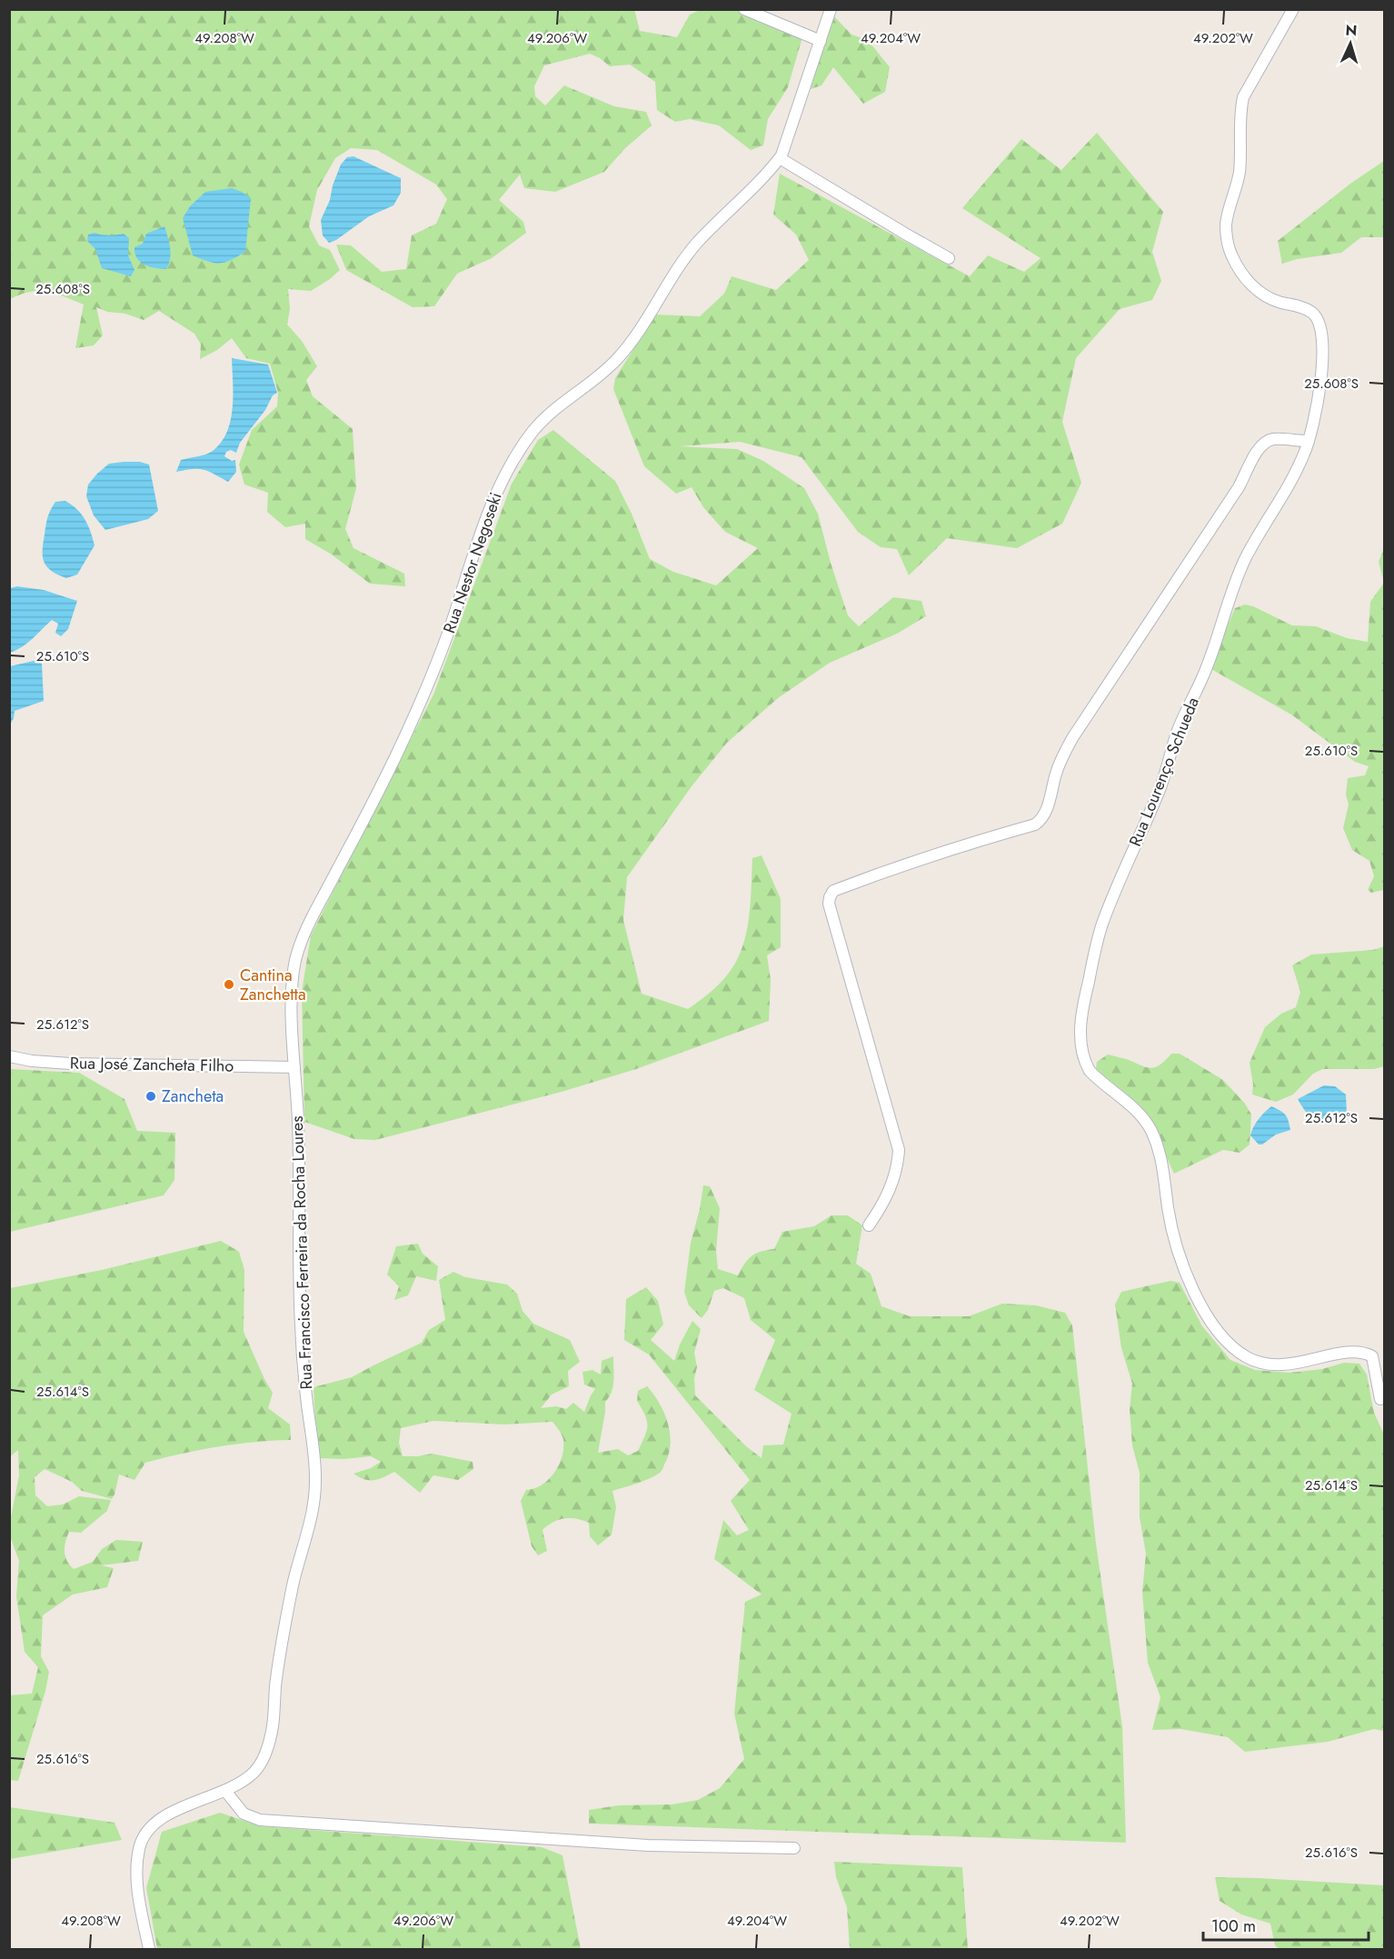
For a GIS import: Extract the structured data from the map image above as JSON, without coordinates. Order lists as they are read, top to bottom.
{
  "streets": {
    "street": [
      "Rua Nestor Negoseki",
      "Rua Lourenço Schueda",
      "Rua José Zancheta Filho",
      "Rua Francisco Ferreira da Rocha Loures"
    ]
  },
  "crossings": [
    ["Rua Nestor Negoseki", "Rua José Zancheta Filho"],
    ["Rua Nestor Negoseki", "Rua Francisco Ferreira da Rocha Loures"],
    ["Rua José Zancheta Filho", "Rua Francisco Ferreira da Rocha Loures"]
  ],
  "places": ["Cantina Zanchetta", "Zancheta"],
  "scale_bar": "100 m",
  "north": "top",
  "coordinates": [
    "49.208°W",
    "49.206°W",
    "49.204°W",
    "49.202°W",
    "25.608°S",
    "25.610°S",
    "25.612°S",
    "25.614°S",
    "25.616°S"
  ]
}
